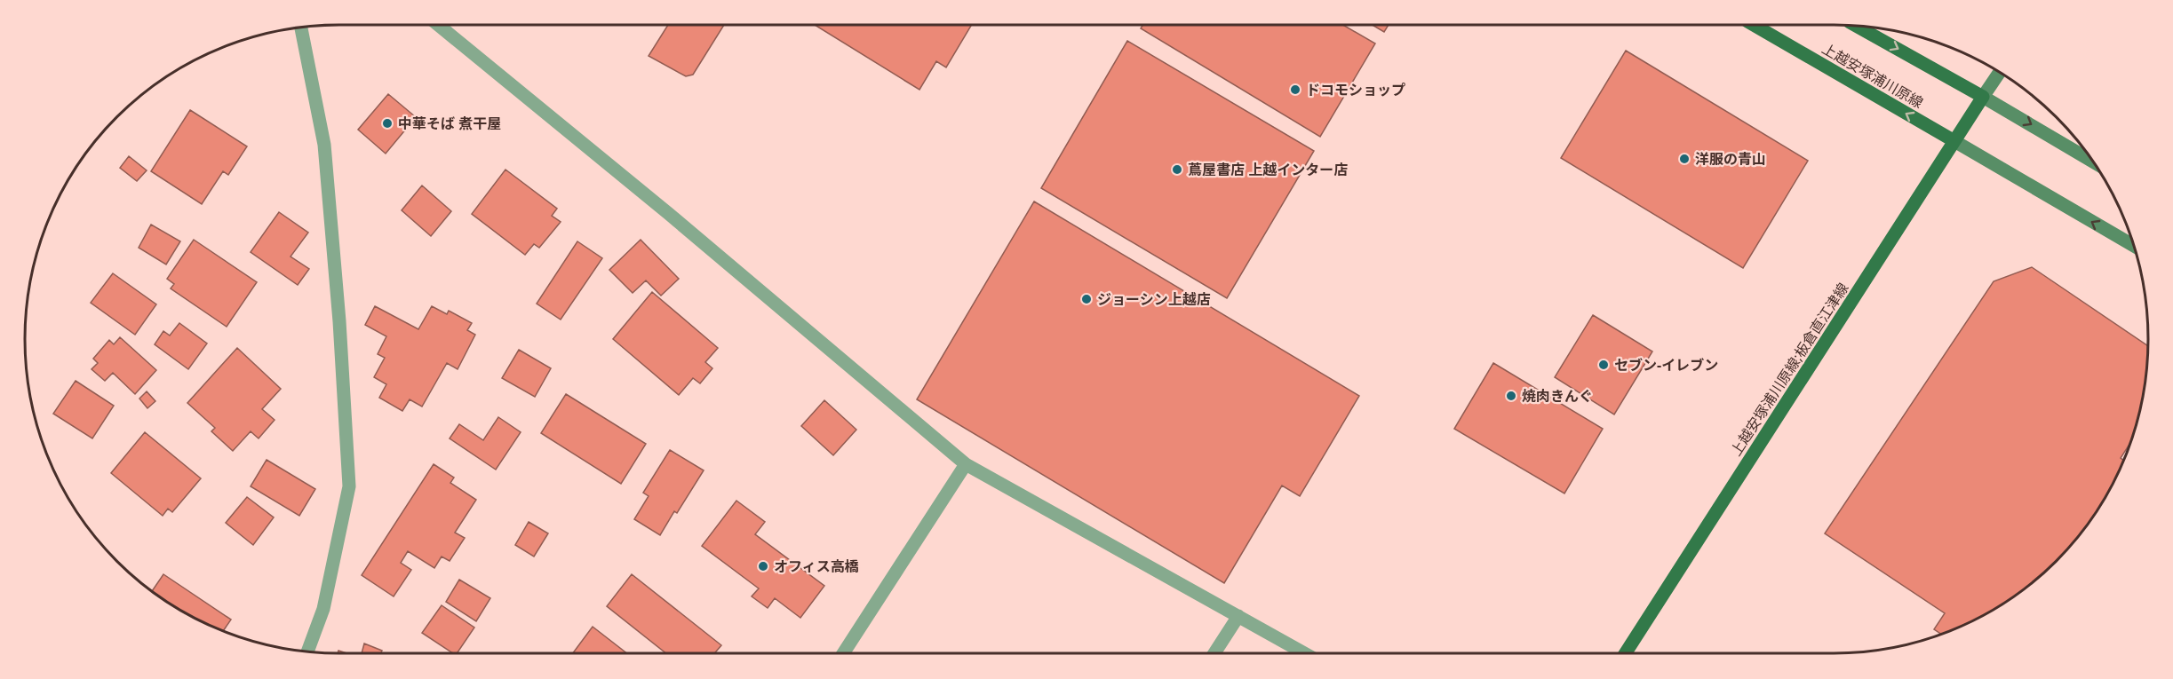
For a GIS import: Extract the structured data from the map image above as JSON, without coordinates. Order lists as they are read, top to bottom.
{
  "streets": {
    "main road": ["上越安塚浦川原線", "上越安塚浦川原線;板倉直江津線"]
  },
  "crossings": [
    ["上越安塚浦川原線", "上越安塚浦川原線;板倉直江津線"]
  ],
  "places": [
    "ドコモショップ",
    "中華そば 煮干屋",
    "洋服の青山",
    "蔦屋書店 上越インター店",
    "ジョーシン上越店",
    "セブン-イレブン",
    "焼肉きんぐ",
    "オフィス高橋"
  ]
}
